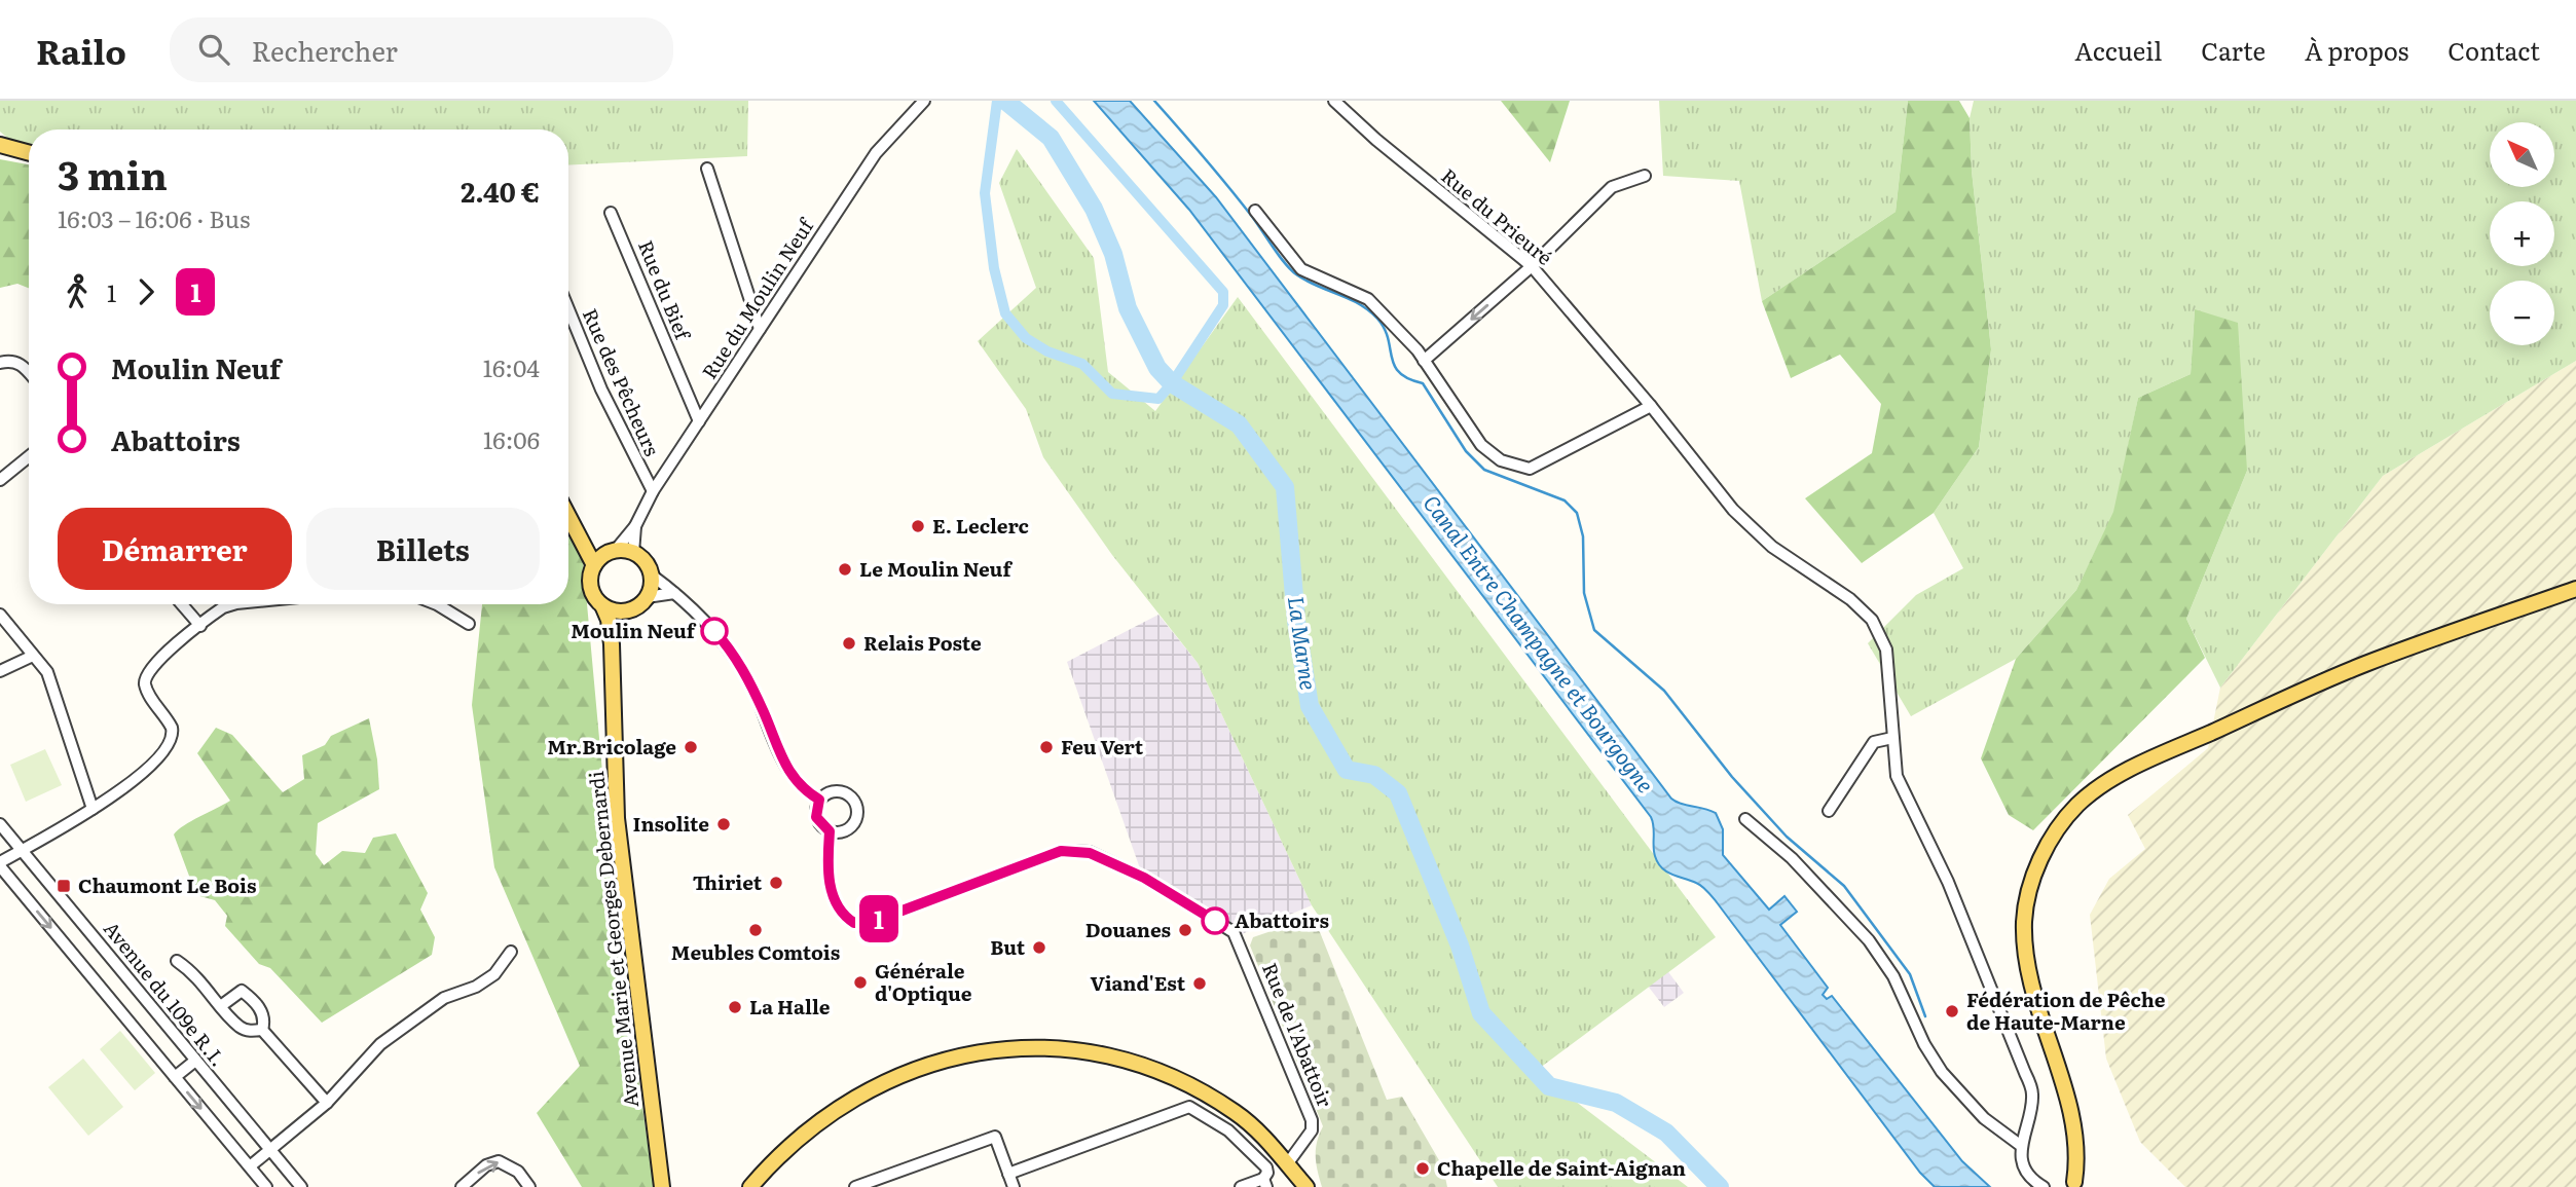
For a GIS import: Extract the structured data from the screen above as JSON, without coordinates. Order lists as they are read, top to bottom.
{
  "streets": {
    "main road": ["Avenue Marie et Georges Debernardi"],
    "street": [
      "Rue du Prieuré",
      "Rue du Bief",
      "Rue du Moulin Neuf",
      "Rue des Pêcheurs",
      "Avenue du 109e R.I.",
      "Rue de l'Abattoir"
    ]
  },
  "crossings": [
    ["Rue du Bief", "Rue du Moulin Neuf"],
    ["Rue du Moulin Neuf", "Rue des Pêcheurs"],
    ["Rue du Moulin Neuf", "Avenue Marie et Georges Debernardi"]
  ],
  "water": ["La Marne", "Canal Entre Champagne et Bourgogne"],
  "places": {
    "other": [
      "E. Leclerc",
      "Le Moulin Neuf",
      "Moulin Neuf",
      "Relais Poste",
      "Mr.Bricolage",
      "Feu Vert",
      "Insolite",
      "Thiriet",
      "Abattoirs",
      "Meubles Comtois",
      "Douanes",
      "But",
      "Générale d'Optique",
      "Viand'Est",
      "La Halle",
      "Fédération de Pêche de Haute-Marne",
      "Chapelle de Saint-Aignan"
    ],
    "transit": ["Chaumont Le Bois"]
  },
  "lines": ["bus line 1"],
  "north": "top left",
  "page": {
    "header": "Railo",
    "search": "Rechercher",
    "nav": [
      "Accueil",
      "Carte",
      "À propos",
      "Contact"
    ],
    "on_map": "1",
    "map_buttons": ["+", "−"],
    "heading": ["3 min", "16:03 – 16:06 · Bus", "2.40 €"],
    "legs": ["1", "1"],
    "list": [
      {
        "name": "Moulin Neuf",
        "value": "16:04"
      },
      {
        "name": "Abattoirs",
        "value": "16:06"
      }
    ],
    "buttons": ["Démarrer", "Billets"]
  }
}
